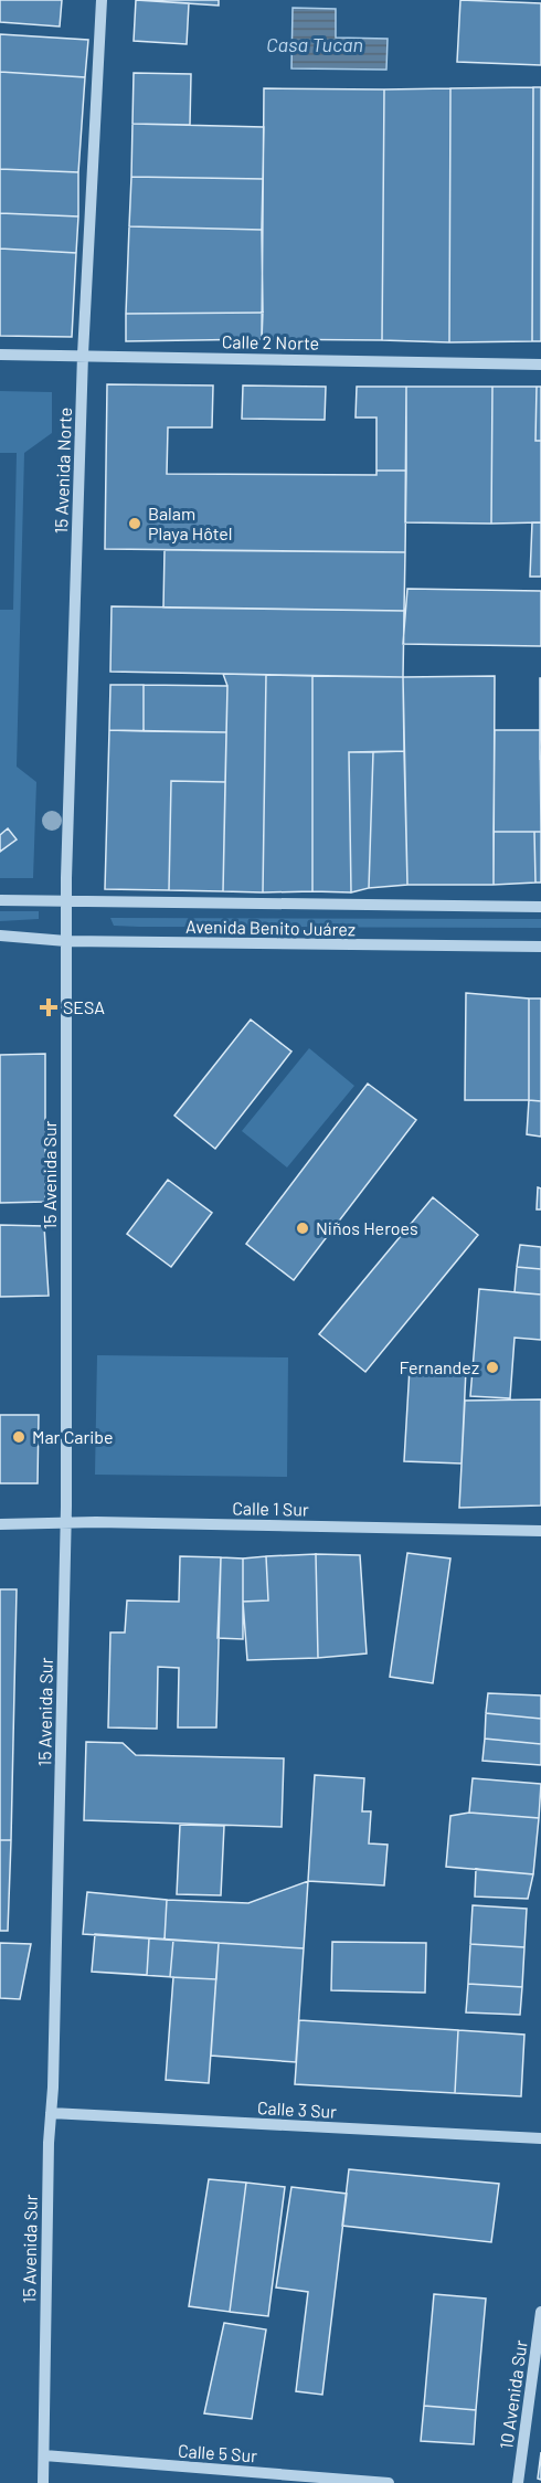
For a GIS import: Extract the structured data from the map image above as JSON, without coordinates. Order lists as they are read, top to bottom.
{
  "streets": {
    "street": [
      "Calle 2 Norte",
      "15 Avenida Norte",
      "Avenida Benito Juárez",
      "15 Avenida Sur",
      "Calle 1 Sur",
      "Calle 3 Sur",
      "10 Avenida Sur",
      "Calle 5 Sur"
    ]
  },
  "crossings": [
    ["Calle 2 Norte", "15 Avenida Norte"],
    ["15 Avenida Norte", "Avenida Benito Juárez"],
    ["15 Avenida Norte", "15 Avenida Sur"],
    ["Avenida Benito Juárez", "15 Avenida Sur"],
    ["15 Avenida Sur", "Calle 1 Sur"],
    ["15 Avenida Sur", "Calle 3 Sur"],
    ["15 Avenida Sur", "Calle 5 Sur"]
  ],
  "water": ["Casa Tucan"],
  "places": {
    "other": [
      "Balam Playa Hôtel",
      "Niños Heroes",
      "Fernandez",
      "Mar Caribe"
    ],
    "health": ["SESA"]
  }
}
